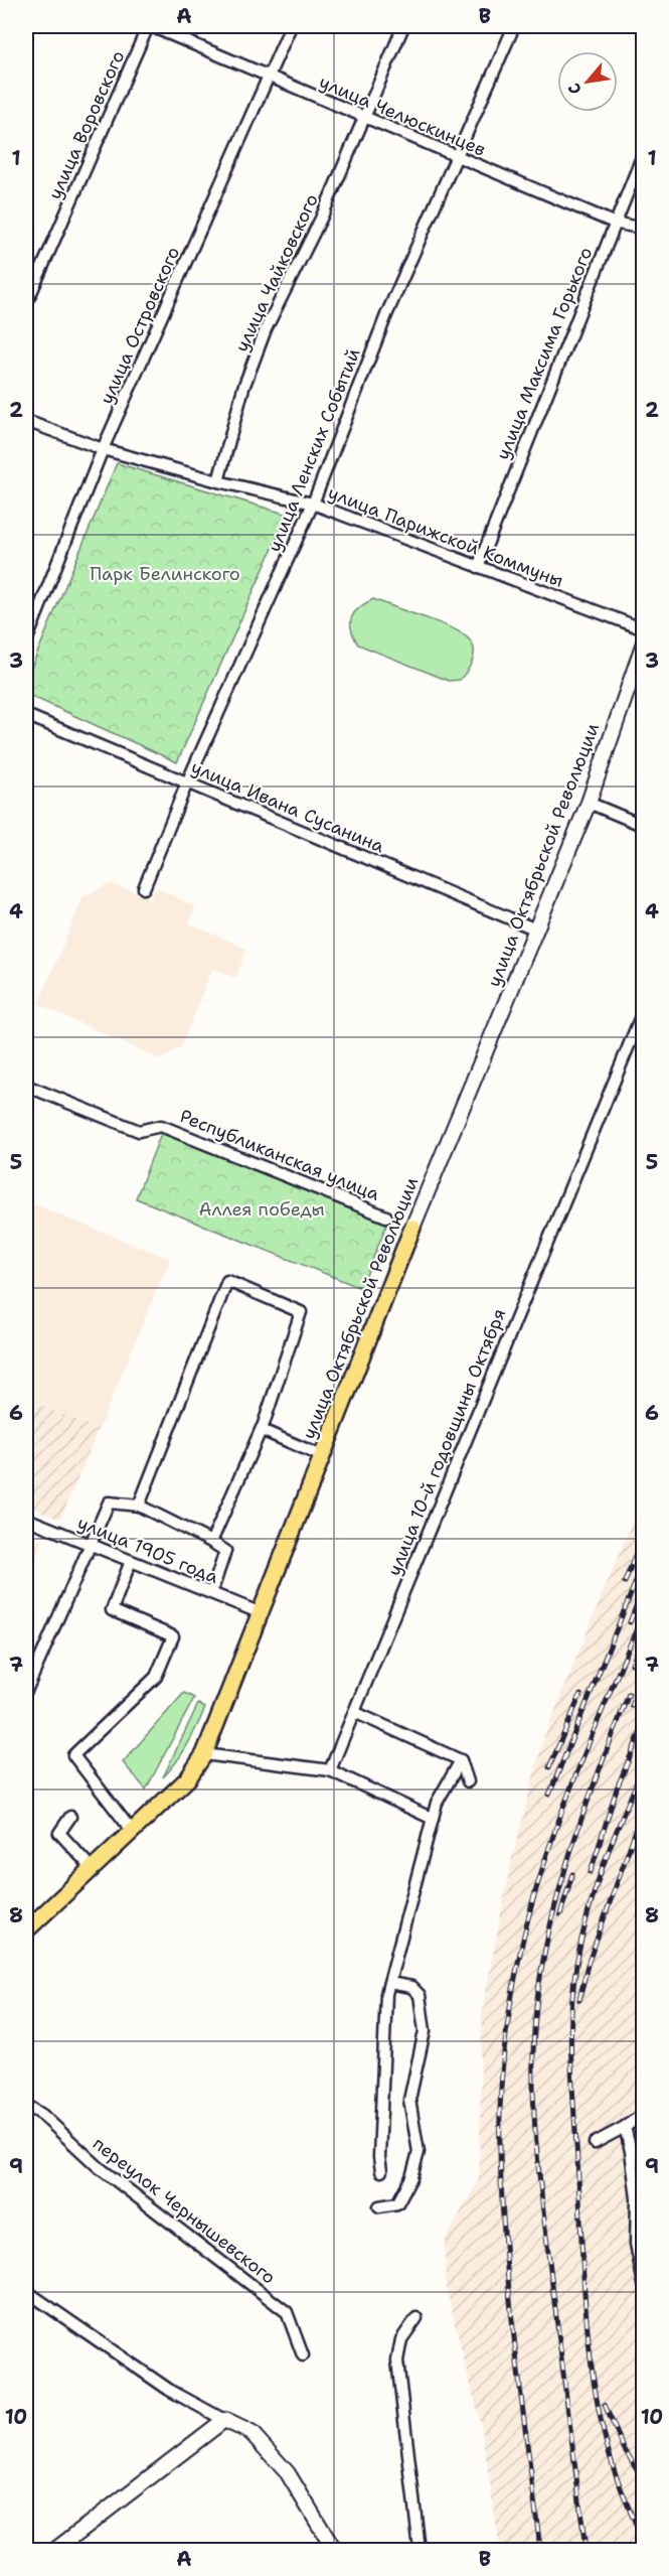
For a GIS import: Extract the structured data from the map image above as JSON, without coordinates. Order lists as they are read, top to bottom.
{
  "streets": {
    "main road": ["улица Октябрьской Революции"],
    "street": [
      "улица Челюскинцев",
      "улица Воровского",
      "улица Чайковского",
      "улица Островского",
      "улица Максима Горького",
      "улица Ленских Событий",
      "улица Парижской Коммуны",
      "улица Ивана Сусанина",
      "Республиканская улица",
      "улица 10-й годовщины Октября",
      "улица 1905 года",
      "переулок Чернышевского"
    ]
  },
  "crossings": [
    ["улица Челюскинцев", "улица Воровского"],
    ["улица Челюскинцев", "улица Чайковского"],
    ["улица Челюскинцев", "улица Островского"],
    ["улица Челюскинцев", "улица Максима Горького"],
    ["улица Челюскинцев", "улица Ленских Событий"],
    ["улица Чайковского", "улица Парижской Коммуны"],
    ["улица Островского", "улица Парижской Коммуны"],
    ["улица Максима Горького", "улица Парижской Коммуны"],
    ["улица Ленских Событий", "улица Парижской Коммуны"],
    ["улица Ленских Событий", "улица Ивана Сусанина"],
    ["улица Ивана Сусанина", "улица Октябрьской Революции"],
    ["улица Октябрьской Революции", "улица 1905 года"]
  ],
  "parks": ["Парк Белинского", "Аллея победы"],
  "north": "bottom left",
  "grid": {
    "columns": ["A", "B"],
    "rows": [
      "1",
      "2",
      "3",
      "4",
      "5",
      "6",
      "7",
      "8",
      "9",
      "10"
    ]
  }
}
